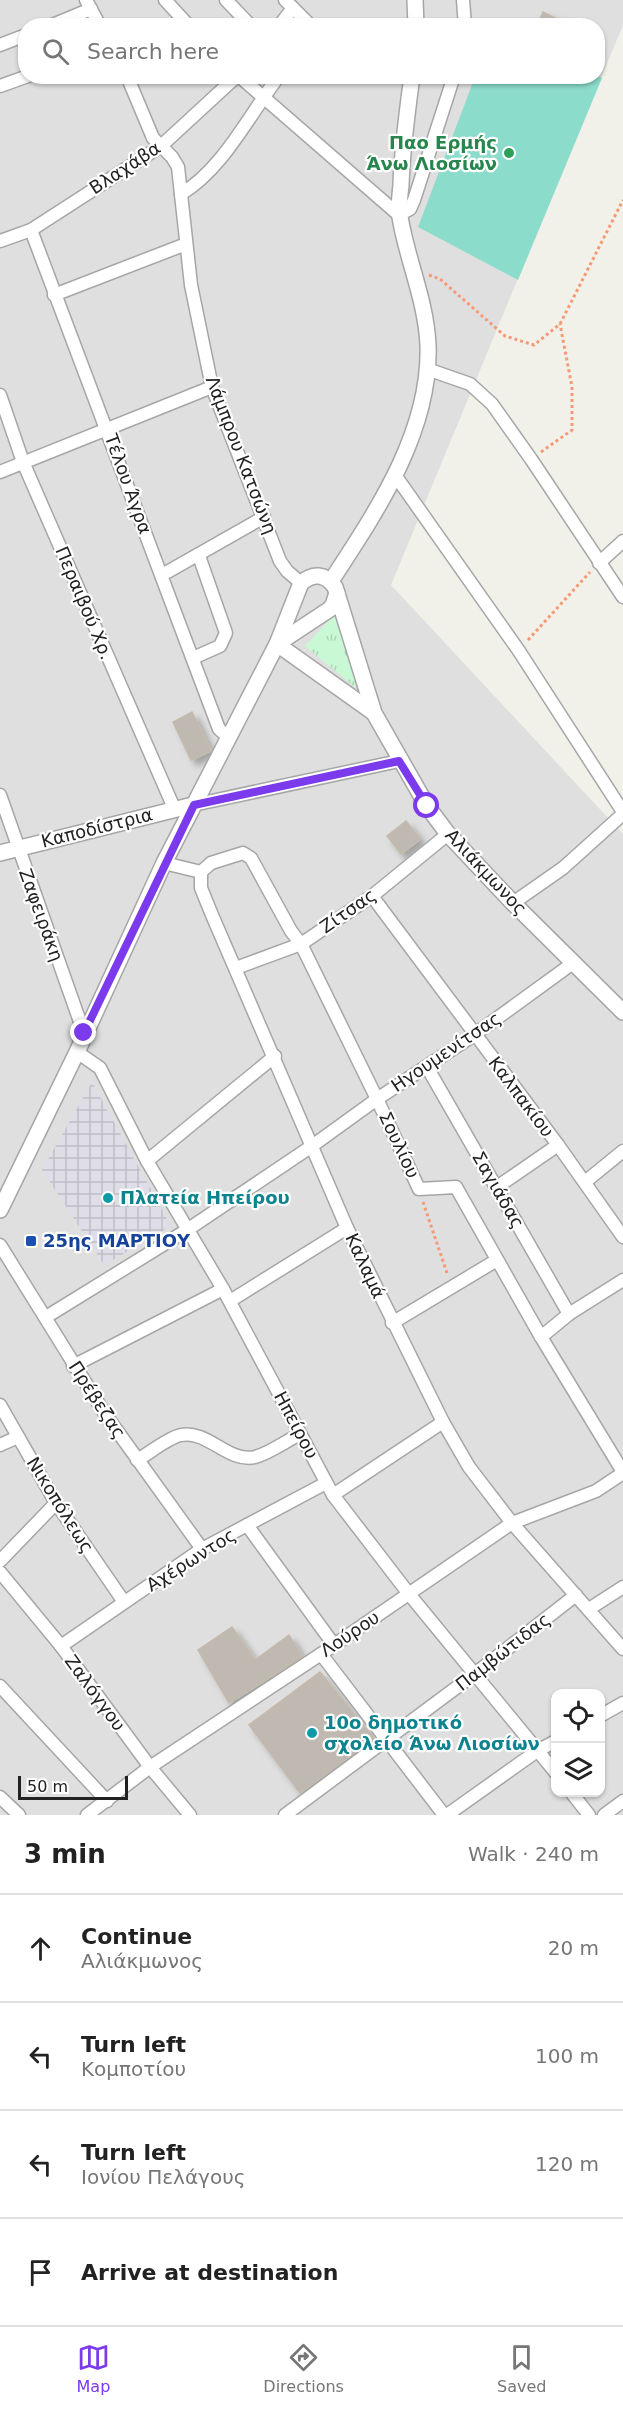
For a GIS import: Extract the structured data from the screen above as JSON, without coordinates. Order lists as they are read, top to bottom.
{
  "streets": {
    "street": [
      "Βλαχάβα",
      "Λάμπρου Κατσώνη",
      "Τέλου Άγρα",
      "Περαιβού Χρ.",
      "Καποδίστρια",
      "Αλιάκμωνος",
      "Ζίτσας",
      "Ζαφειράκη",
      "Ηγουμενίτσας",
      "Καλπακίου",
      "Σουλίου",
      "Σαγιάδας",
      "Καλαμά",
      "Πρέβεζας",
      "Ηπείρου",
      "Νικοπόλεως",
      "Αχέρωντος",
      "Λούρου",
      "Παμβώτιδας",
      "Ζαλόγγου"
    ]
  },
  "crossings": [
    ["Βλαχάβα", "Λάμπρου Κατσώνη"],
    ["Βλαχάβα", "Τέλου Άγρα"],
    ["Περαιβού Χρ.", "Καποδίστρια"],
    ["Καποδίστρια", "Ζαφειράκη"],
    ["Αλιάκμωνος", "Ζίτσας"],
    ["Αλιάκμωνος", "Ηγουμενίτσας"],
    ["Ζίτσας", "Καλπακίου"],
    ["Ζίτσας", "Σουλίου"],
    ["Ζίτσας", "Καλαμά"],
    ["Ηγουμενίτσας", "Καλπακίου"],
    ["Ηγουμενίτσας", "Σουλίου"],
    ["Ηγουμενίτσας", "Σαγιάδας"],
    ["Ηγουμενίτσας", "Καλαμά"],
    ["Ηγουμενίτσας", "Πρέβεζας"],
    ["Ηγουμενίτσας", "Ηπείρου"],
    ["Σουλίου", "Καλαμά"],
    ["Σουλίου", "Λούρου"],
    ["Καλαμά", "Λούρου"],
    ["Καλαμά", "Παμβώτιδας"],
    ["Πρέβεζας", "Αχέρωντος"],
    ["Ηπείρου", "Αχέρωντος"],
    ["Ηπείρου", "Λούρου"],
    ["Ηπείρου", "Παμβώτιδας"],
    ["Νικοπόλεως", "Αχέρωντος"],
    ["Αχέρωντος", "Ζαλόγγου"],
    ["Λούρου", "Ζαλόγγου"]
  ],
  "places": {
    "other": ["Παο Ερμής Άνω Λιοσίων", "Πλατεία Ηπείρου", "10ο δημοτικό σχολείο Άνω Λιοσίων"],
    "transit": ["25ης ΜΑΡΤΙΟΥ"]
  },
  "scale_bar": "50 m",
  "page": {
    "search": "Search here",
    "scale": "50 m",
    "heading": ["3 min", "Walk · 240 m"],
    "list": [
      ["Continue", "Αλιάκμωνος", "20 m"],
      ["Turn left", "Κομποτίου", "100 m"],
      ["Turn left", "Ιονίου Πελάγους", "120 m"],
      "Arrive at destination"
    ],
    "nav": ["Map", "Directions", "Saved"]
  }
}
